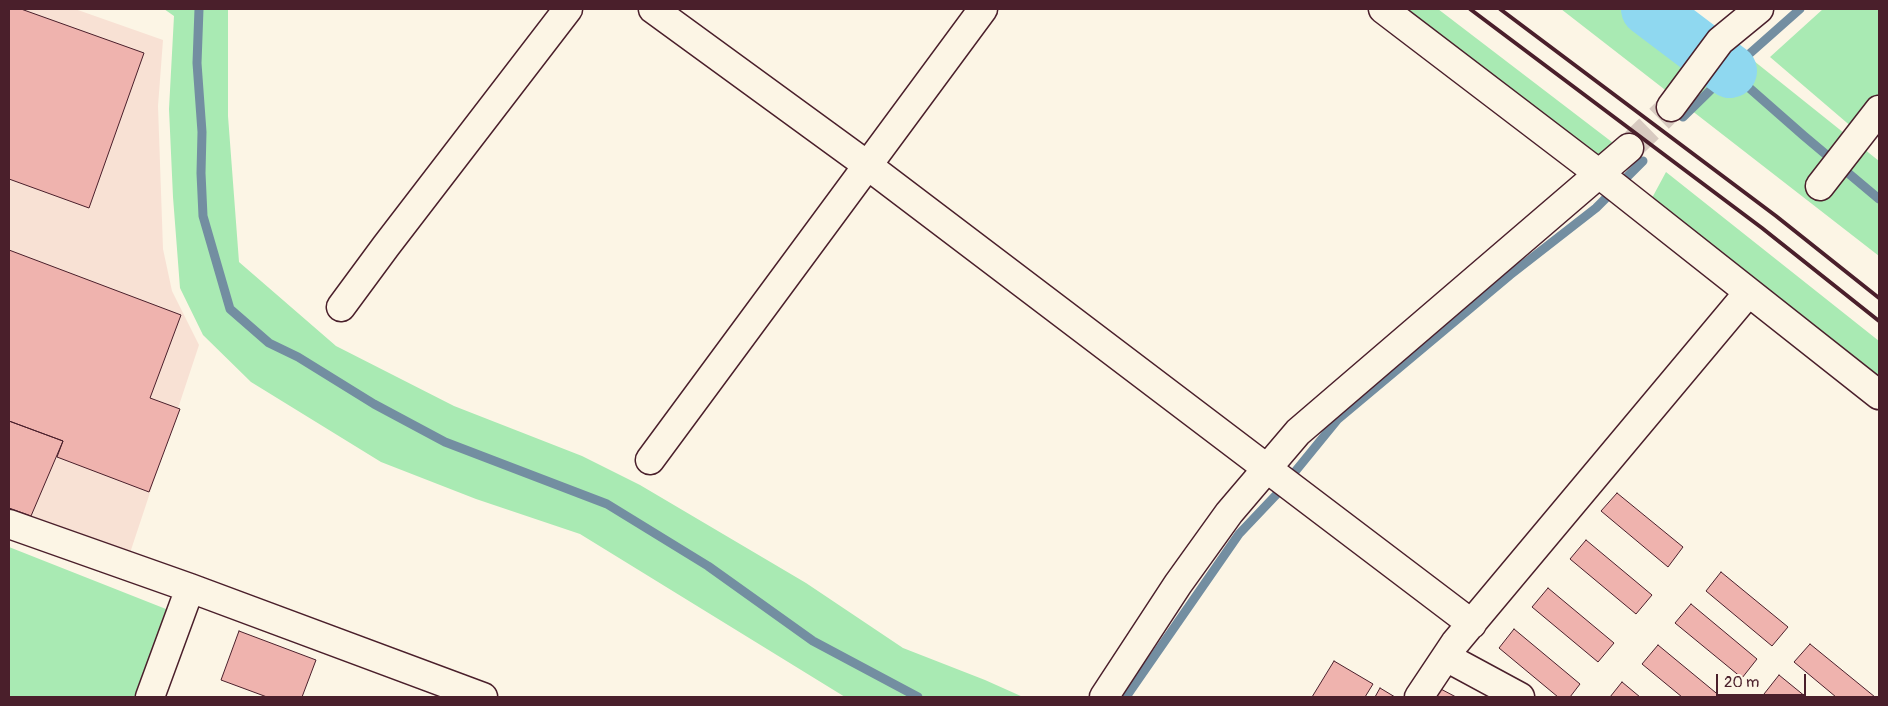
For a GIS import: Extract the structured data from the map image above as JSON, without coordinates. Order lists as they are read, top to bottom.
{
  "scale_bar": "20 m"
}
